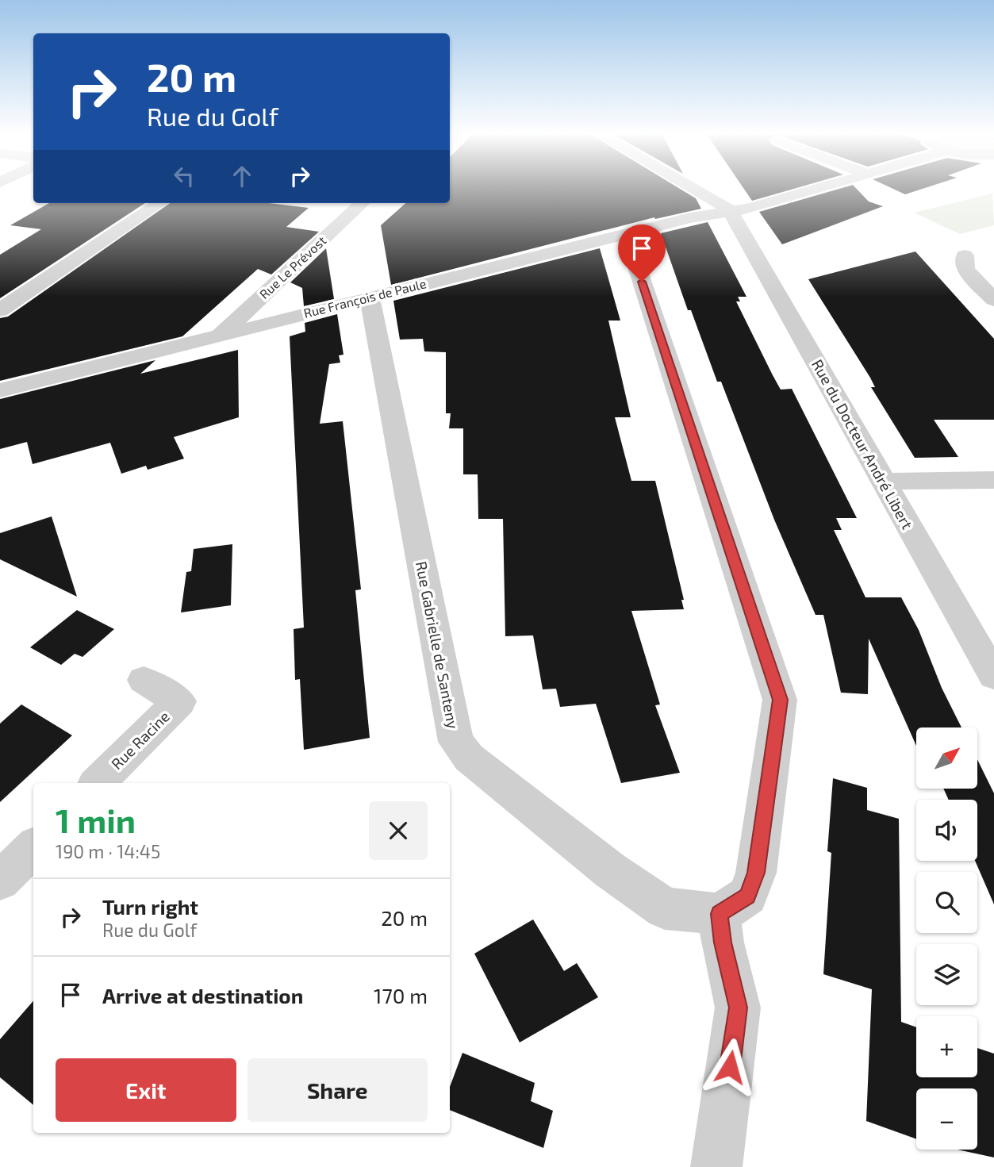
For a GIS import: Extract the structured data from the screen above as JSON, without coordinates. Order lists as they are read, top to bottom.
{
  "streets": {
    "street": [
      "Rue Le Prévost",
      "Rue François de Paule",
      "Rue du Docteur André Libert",
      "Rue Gabrielle de Santeny",
      "Rue Racine"
    ]
  },
  "crossings": [
    ["Rue Le Prévost", "Rue François de Paule"],
    ["Rue François de Paule", "Rue du Docteur André Libert"],
    ["Rue François de Paule", "Rue Gabrielle de Santeny"]
  ],
  "north": "top right",
  "page": {
    "turn": ["20 m", "Rue du Golf"],
    "map_buttons": ["+", "−"],
    "heading": ["1 min", "190 m · 14:45"],
    "list": [
      {
        "name": "Turn right",
        "note": "Rue du Golf",
        "value": "20 m"
      },
      {
        "name": "Arrive at destination",
        "value": "170 m"
      }
    ],
    "buttons": ["Exit", "Share"]
  }
}
